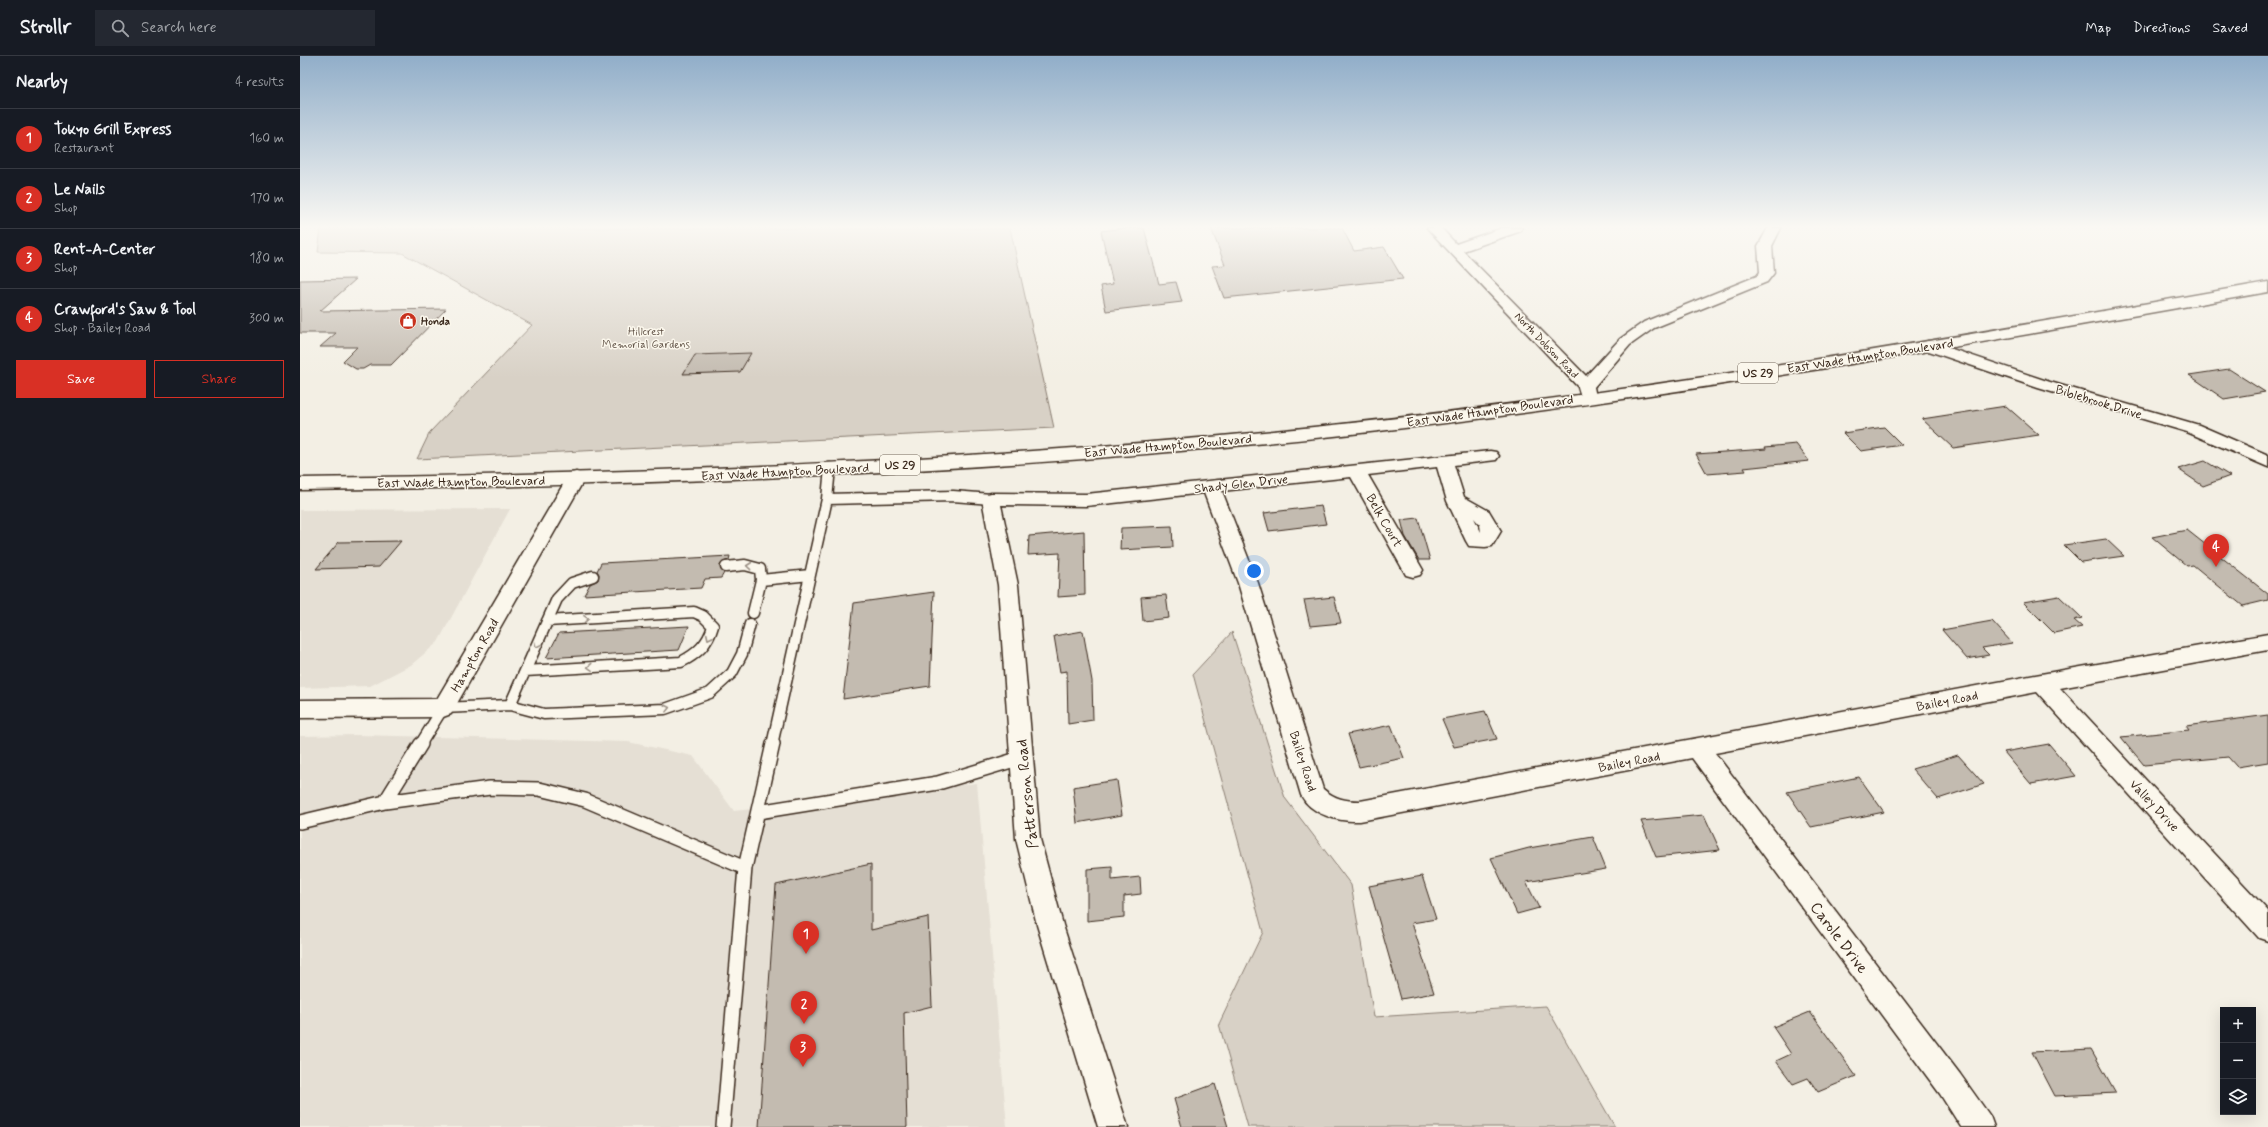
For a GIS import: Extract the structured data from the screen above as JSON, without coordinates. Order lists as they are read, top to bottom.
{
  "streets": {
    "main road": ["East Wade Hampton Boulevard", "US 29"],
    "street": [
      "North Dobson Road",
      "Biblebrook Drive",
      "Shady Glen Drive",
      "Belk Court",
      "Hampton Road",
      "Bailey Road",
      "Patterson Road",
      "Valley Drive",
      "Carole Drive"
    ]
  },
  "crossings": [
    ["North Dobson Road", "East Wade Hampton Boulevard"],
    ["East Wade Hampton Boulevard", "Biblebrook Drive"],
    ["East Wade Hampton Boulevard", "Hampton Road"],
    ["Shady Glen Drive", "Belk Court"],
    ["Shady Glen Drive", "Bailey Road"],
    ["Shady Glen Drive", "Patterson Road"],
    ["Bailey Road", "Valley Drive"],
    ["Bailey Road", "Carole Drive"]
  ],
  "parks": ["Hillcrest Memorial Gardens"],
  "places": {
    "shop": ["Honda"]
  },
  "page": {
    "header": "Strollr",
    "search": "Search here",
    "nav": ["Map", "Directions", "Saved"],
    "heading": ["Nearby", "4 results"],
    "list": [
      {
        "mark": "1",
        "name": "Tokyo Grill Express",
        "note": "Restaurant",
        "value": "160 m"
      },
      {
        "mark": "2",
        "name": "Le Nails",
        "note": "Shop",
        "value": "170 m"
      },
      {
        "mark": "3",
        "name": "Rent-A-Center",
        "note": "Shop",
        "value": "180 m"
      },
      {
        "mark": "4",
        "name": "Crawford's Saw & Tool",
        "note": "Shop · Bailey Road",
        "value": "300 m"
      }
    ],
    "buttons": ["Save", "Share"],
    "pins": [
      "4",
      "1",
      "2",
      "3"
    ],
    "map_buttons": ["+", "−"]
  }
}
